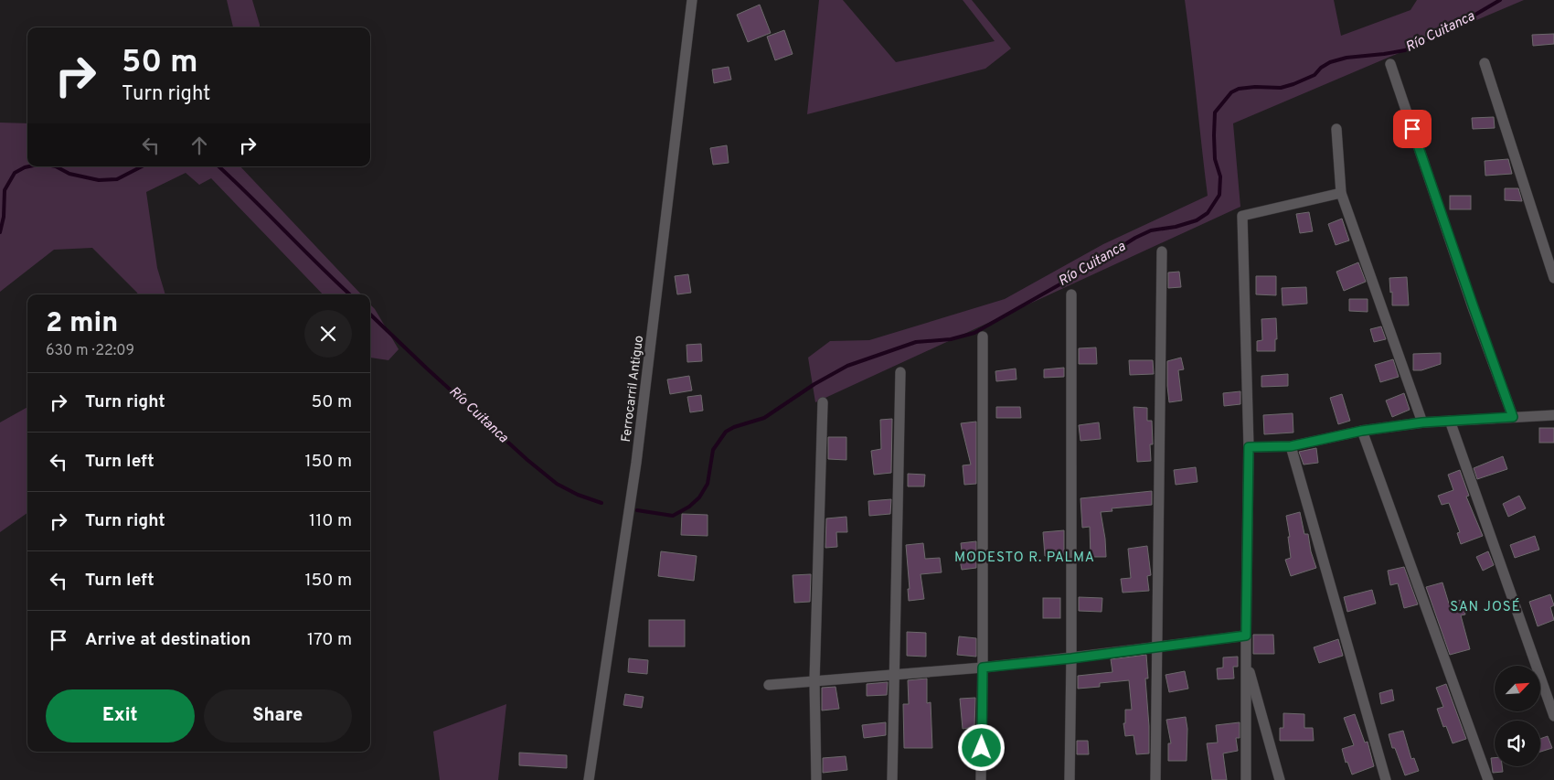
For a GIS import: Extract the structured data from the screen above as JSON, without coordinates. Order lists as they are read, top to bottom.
{
  "streets": {
    "street": ["Ferrocarril Antiguo"]
  },
  "districts": ["MODESTO R. PALMA", "SAN JOSÉ"],
  "water": ["Río Cuitanca"],
  "north": "top right",
  "page": {
    "turn": ["50 m", "Turn right"],
    "heading": ["2 min", "630 m · 22:09"],
    "list": [
      {
        "name": "Turn right",
        "value": "50 m"
      },
      {
        "name": "Turn left",
        "value": "150 m"
      },
      {
        "name": "Turn right",
        "value": "110 m"
      },
      {
        "name": "Turn left",
        "value": "150 m"
      },
      {
        "name": "Arrive at destination",
        "value": "170 m"
      }
    ],
    "buttons": ["Exit", "Share"]
  }
}
